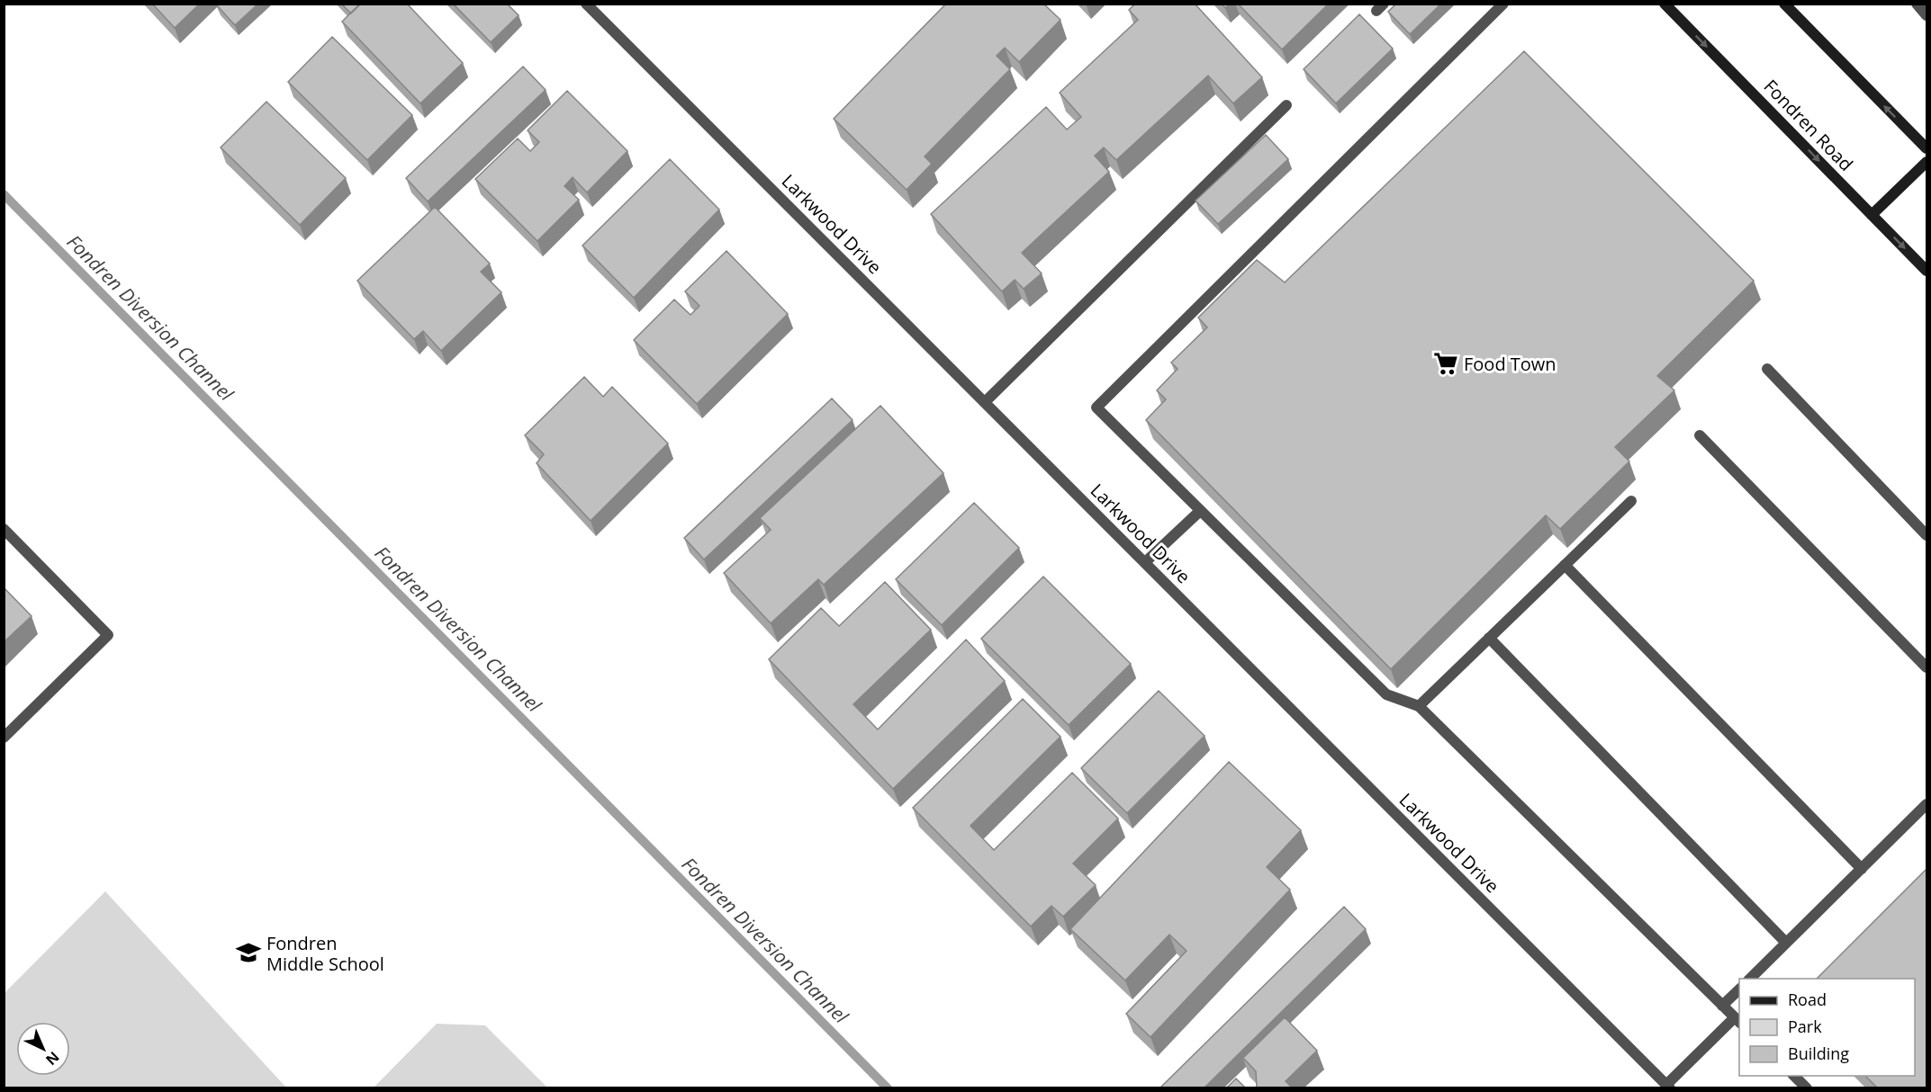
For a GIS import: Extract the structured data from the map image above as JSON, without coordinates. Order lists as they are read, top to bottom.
{
  "streets": {
    "main road": ["Fondren Road"],
    "street": ["Larkwood Drive"]
  },
  "water": ["Fondren Diversion Channel"],
  "places": {
    "supermarket": ["Food Town"],
    "school or university": ["Fondren Middle School"]
  },
  "legend": ["Road", "Park", "Building"],
  "north": "bottom right"
}
